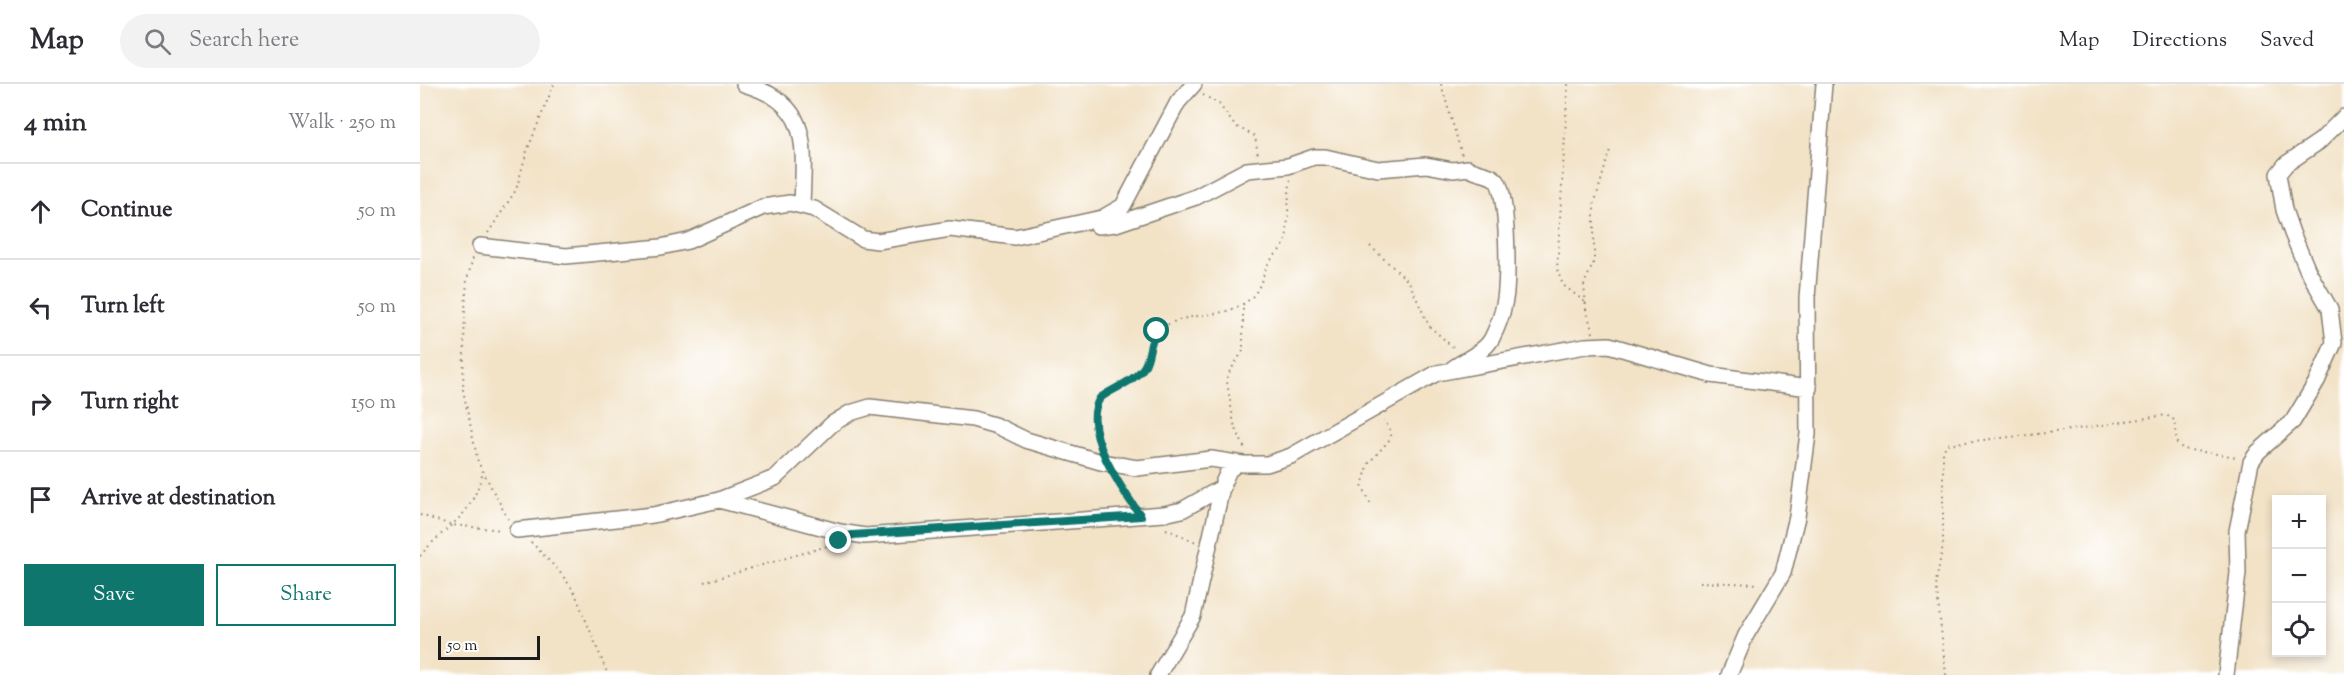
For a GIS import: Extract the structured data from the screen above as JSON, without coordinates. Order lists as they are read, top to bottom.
{
  "scale_bar": "50 m",
  "page": {
    "header": "Map",
    "search": "Search here",
    "nav": ["Map", "Directions", "Saved"],
    "heading": ["4 min", "Walk · 250 m"],
    "list": [
      ["Continue", "50 m"],
      ["Turn left", "50 m"],
      ["Turn right", "150 m"],
      "Arrive at destination"
    ],
    "map_buttons": ["+", "−"],
    "buttons": ["Save", "Share"],
    "scale": "50 m"
  }
}
